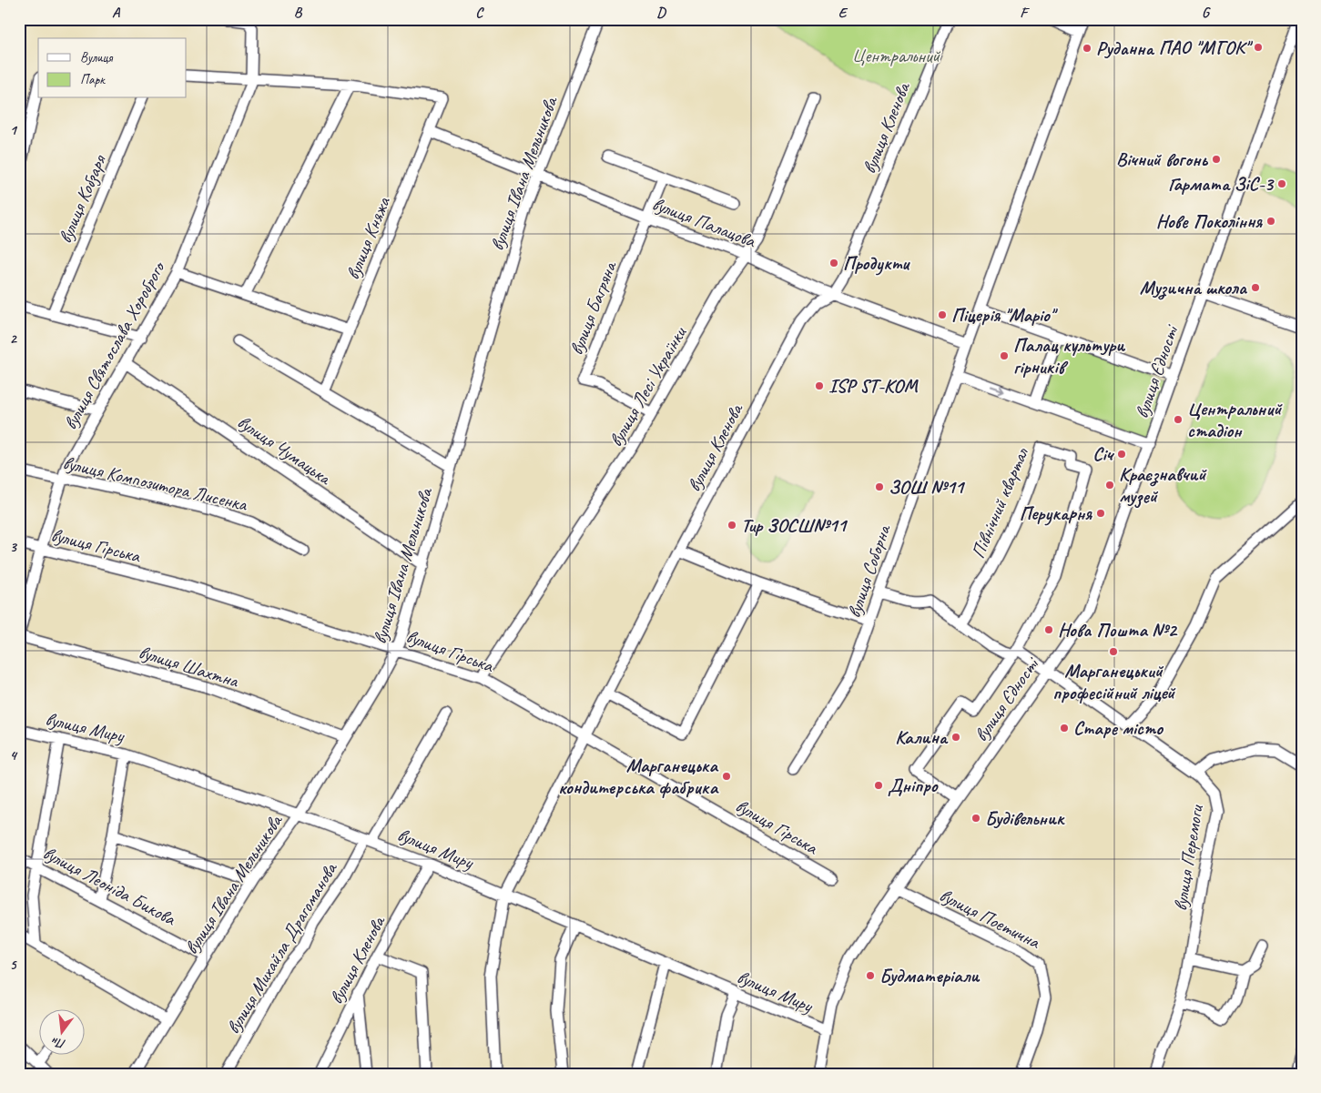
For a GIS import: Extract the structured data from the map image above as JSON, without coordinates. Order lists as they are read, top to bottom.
{
  "streets": {
    "street": [
      "вулиця Кленова",
      "вулиця Івана Мельникова",
      "вулиця Кобзаря",
      "вулиця Палацова",
      "вулиця Княжа",
      "вулиця Багряна",
      "вулиця Святослава Хороброго",
      "вулиця Єдності",
      "вулиця Лесі Українки",
      "вулиця Чумацька",
      "вулиця Композитора Лисенка",
      "Північний квартал",
      "вулиця Гірська",
      "вулиця Соборна",
      "вулиця Шахтна",
      "вулиця Миру",
      "вулиця Перемоги",
      "вулиця Леоніда Бикова",
      "вулиця Поетична",
      "вулиця Михайла Драгоманова"
    ]
  },
  "crossings": [
    ["вулиця Кленова", "вулиця Палацова"],
    ["вулиця Кленова", "вулиця Гірська"],
    ["вулиця Кленова", "вулиця Миру"],
    ["вулиця Івана Мельникова", "вулиця Палацова"],
    ["вулиця Івана Мельникова", "вулиця Чумацька"],
    ["вулиця Івана Мельникова", "вулиця Гірська"],
    ["вулиця Івана Мельникова", "вулиця Шахтна"],
    ["вулиця Івана Мельникова", "вулиця Миру"],
    ["вулиця Івана Мельникова", "вулиця Леоніда Бикова"],
    ["вулиця Палацова", "вулиця Княжа"],
    ["вулиця Палацова", "вулиця Багряна"],
    ["вулиця Палацова", "вулиця Лесі Українки"],
    ["вулиця Палацова", "вулиця Соборна"],
    ["вулиця Багряна", "вулиця Лесі Українки"],
    ["вулиця Святослава Хороброго", "вулиця Чумацька"],
    ["вулиця Святослава Хороброго", "вулиця Композитора Лисенка"],
    ["вулиця Святослава Хороброго", "вулиця Гірська"],
    ["вулиця Святослава Хороброго", "вулиця Шахтна"],
    ["вулиця Єдності", "Північний квартал"],
    ["вулиця Єдності", "вулиця Миру"],
    ["вулиця Єдності", "вулиця Перемоги"],
    ["вулиця Єдності", "вулиця Поетична"],
    ["вулиця Лесі Українки", "вулиця Гірська"],
    ["вулиця Миру", "вулиця Михайла Драгоманова"]
  ],
  "parks": ["Центральний"],
  "places": [
    "ПАО \"МГОК\"",
    "Руданна",
    "Вічний вогонь",
    "Гармата ЗіС-3",
    "Нове Покоління",
    "Продукти",
    "Музична школа",
    "Піцерія \"Маріо\"",
    "Палац культури гірників",
    "ISP ST-KOM",
    "Центральний стадіон",
    "Січ",
    "Краєзнавчий музей",
    "ЗОШ №11",
    "Перукарня",
    "Тир ЗОСШ№11",
    "Нова Пошта №2",
    "Марганецький професійний ліцей",
    "Старе місто",
    "Калина",
    "Марганецька кондитерська фабрика",
    "Дніпро",
    "Будівельник",
    "Будматеріали"
  ],
  "legend": ["Вулиця", "Парк"],
  "north": "bottom",
  "grid": {
    "columns": [
      "A",
      "B",
      "C",
      "D",
      "E",
      "F",
      "G"
    ],
    "rows": [
      "1",
      "2",
      "3",
      "4",
      "5"
    ]
  }
}
